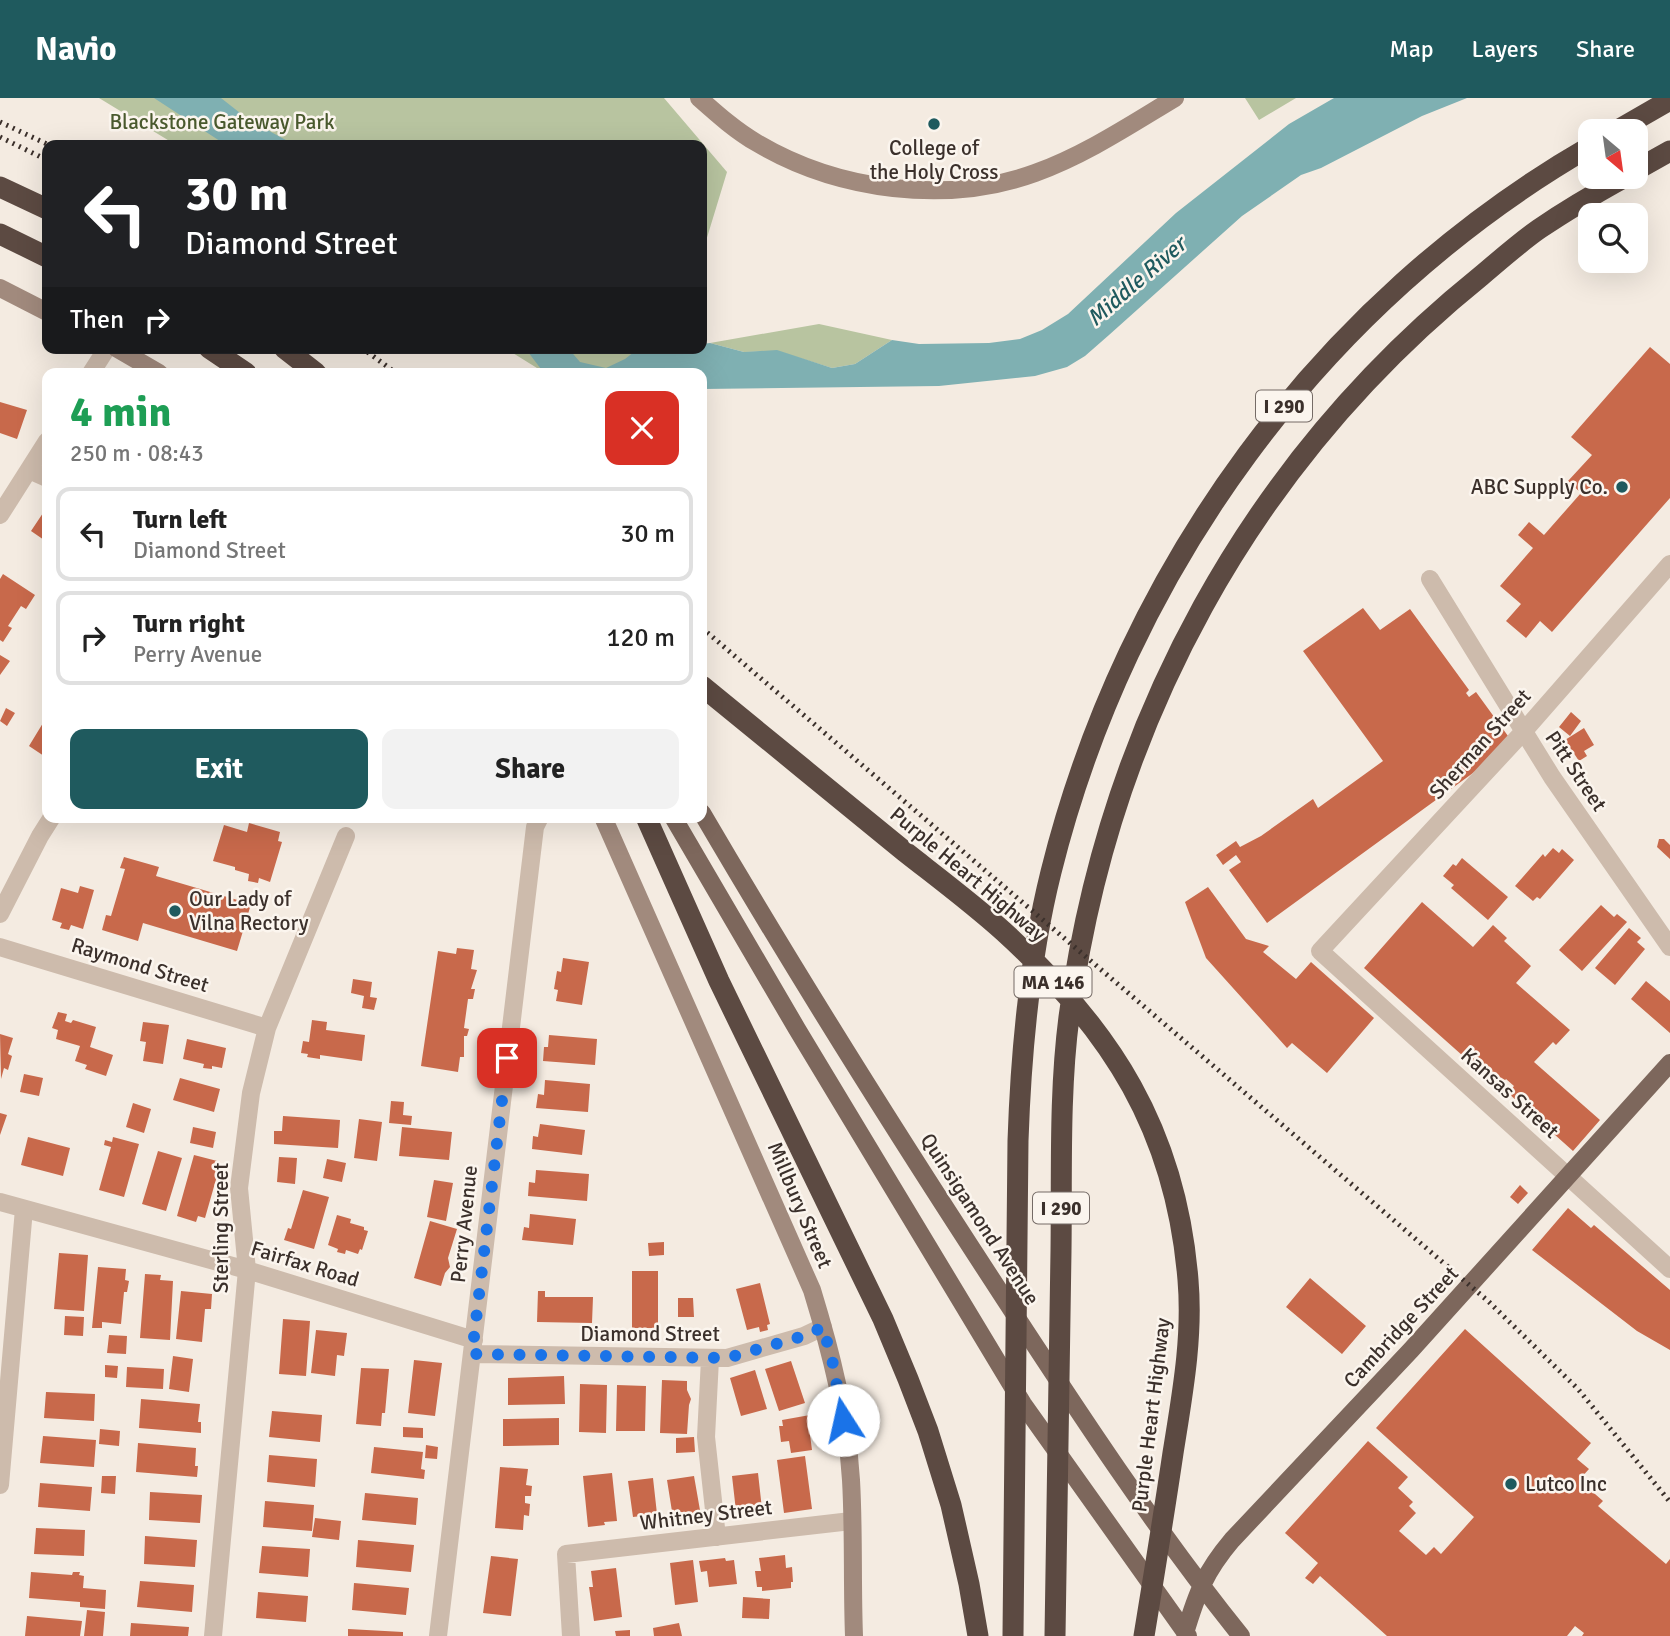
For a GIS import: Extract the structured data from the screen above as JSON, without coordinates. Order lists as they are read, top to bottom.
{
  "streets": {
    "highway": ["I 290", "Purple Heart Highway", "MA 146"],
    "main road": ["Millbury Street", "Quinsigamond Avenue", "Cambridge Street"],
    "street": [
      "Sherman Street",
      "Pitt Street",
      "Raymond Street",
      "Kansas Street",
      "Perry Avenue",
      "Sterling Street",
      "Fairfax Road",
      "Diamond Street",
      "Whitney Street"
    ]
  },
  "crossings": [
    ["Sherman Street", "Pitt Street"],
    ["Sherman Street", "Kansas Street"],
    ["Raymond Street", "Sterling Street"],
    ["Kansas Street", "Cambridge Street"],
    ["Millbury Street", "Diamond Street"],
    ["Millbury Street", "Whitney Street"],
    ["Quinsigamond Avenue", "Cambridge Street"],
    ["Perry Avenue", "Fairfax Road"],
    ["Perry Avenue", "Diamond Street"],
    ["Sterling Street", "Fairfax Road"],
    ["Fairfax Road", "Diamond Street"]
  ],
  "water": ["Middle River"],
  "parks": ["Blackstone Gateway Park"],
  "places": [
    "College of the Holy Cross",
    "ABC Supply Co.",
    "Our Lady of Vilna Rectory",
    "Lutco Inc"
  ],
  "north": "bottom right",
  "page": {
    "header": "Navio",
    "nav": ["Map", "Layers", "Share"],
    "turn": ["30 m", "Diamond Street"],
    "then": "Then",
    "heading": ["4 min", "250 m · 08:43"],
    "list": [
      {
        "name": "Turn left",
        "note": "Diamond Street",
        "value": "30 m"
      },
      {
        "name": "Turn right",
        "note": "Perry Avenue",
        "value": "120 m"
      }
    ],
    "buttons": ["Exit", "Share"]
  }
}
